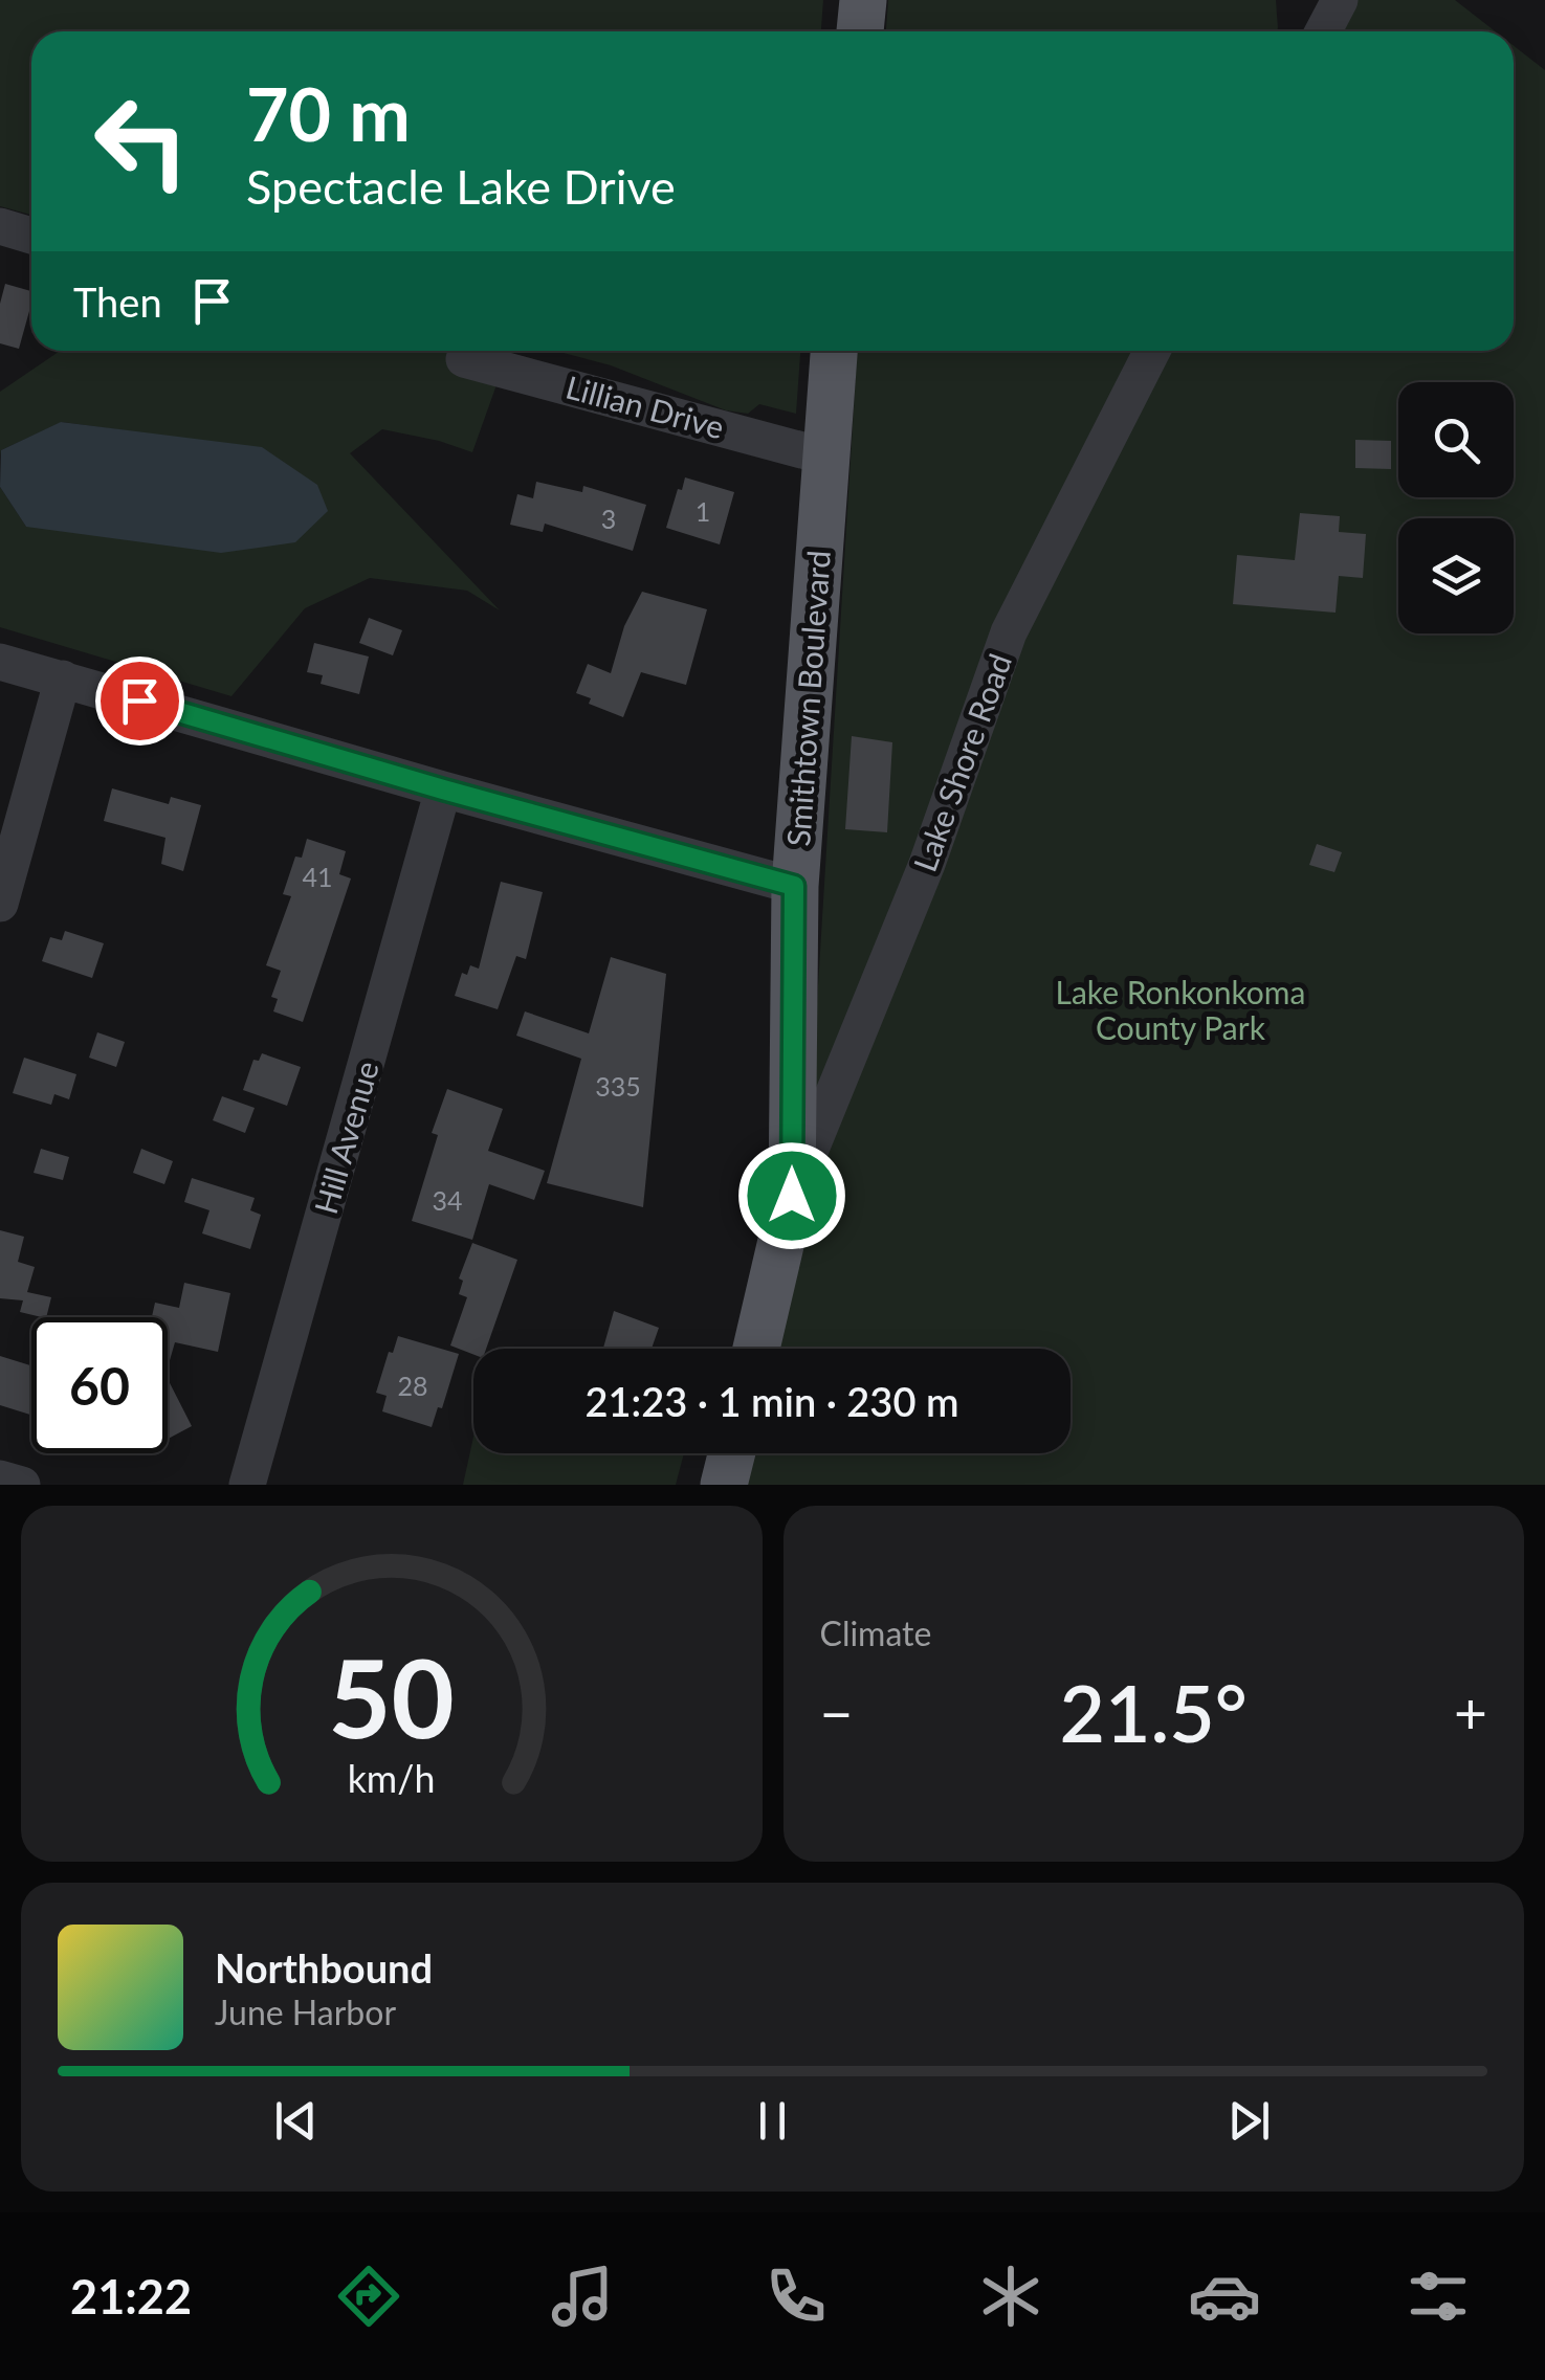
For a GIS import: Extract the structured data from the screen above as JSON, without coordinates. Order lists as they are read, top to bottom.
{
  "streets": {
    "main road": ["Smithtown Boulevard"],
    "street": ["Lillian Drive", "Lake Shore Road", "Hill Avenue"]
  },
  "crossings": [
    ["Lillian Drive", "Smithtown Boulevard"],
    ["Smithtown Boulevard", "Lake Shore Road"]
  ],
  "parks": ["Lake Ronkonkoma County Park"],
  "house_numbers": [
    "1",
    "3",
    "41",
    "335",
    "34",
    "28"
  ],
  "page": {
    "turn": ["70 m", "Spectacle Lake Drive"],
    "then": "Then",
    "limit": "60",
    "trip": "21:23 · 1 min · 230 m",
    "tile": "Climate",
    "heat": ["−", "21.5°", "+"],
    "song": ["Northbound", "June Harbor"],
    "tabs": "21:22",
    "gauge": ["50", "km/h"]
  }
}
